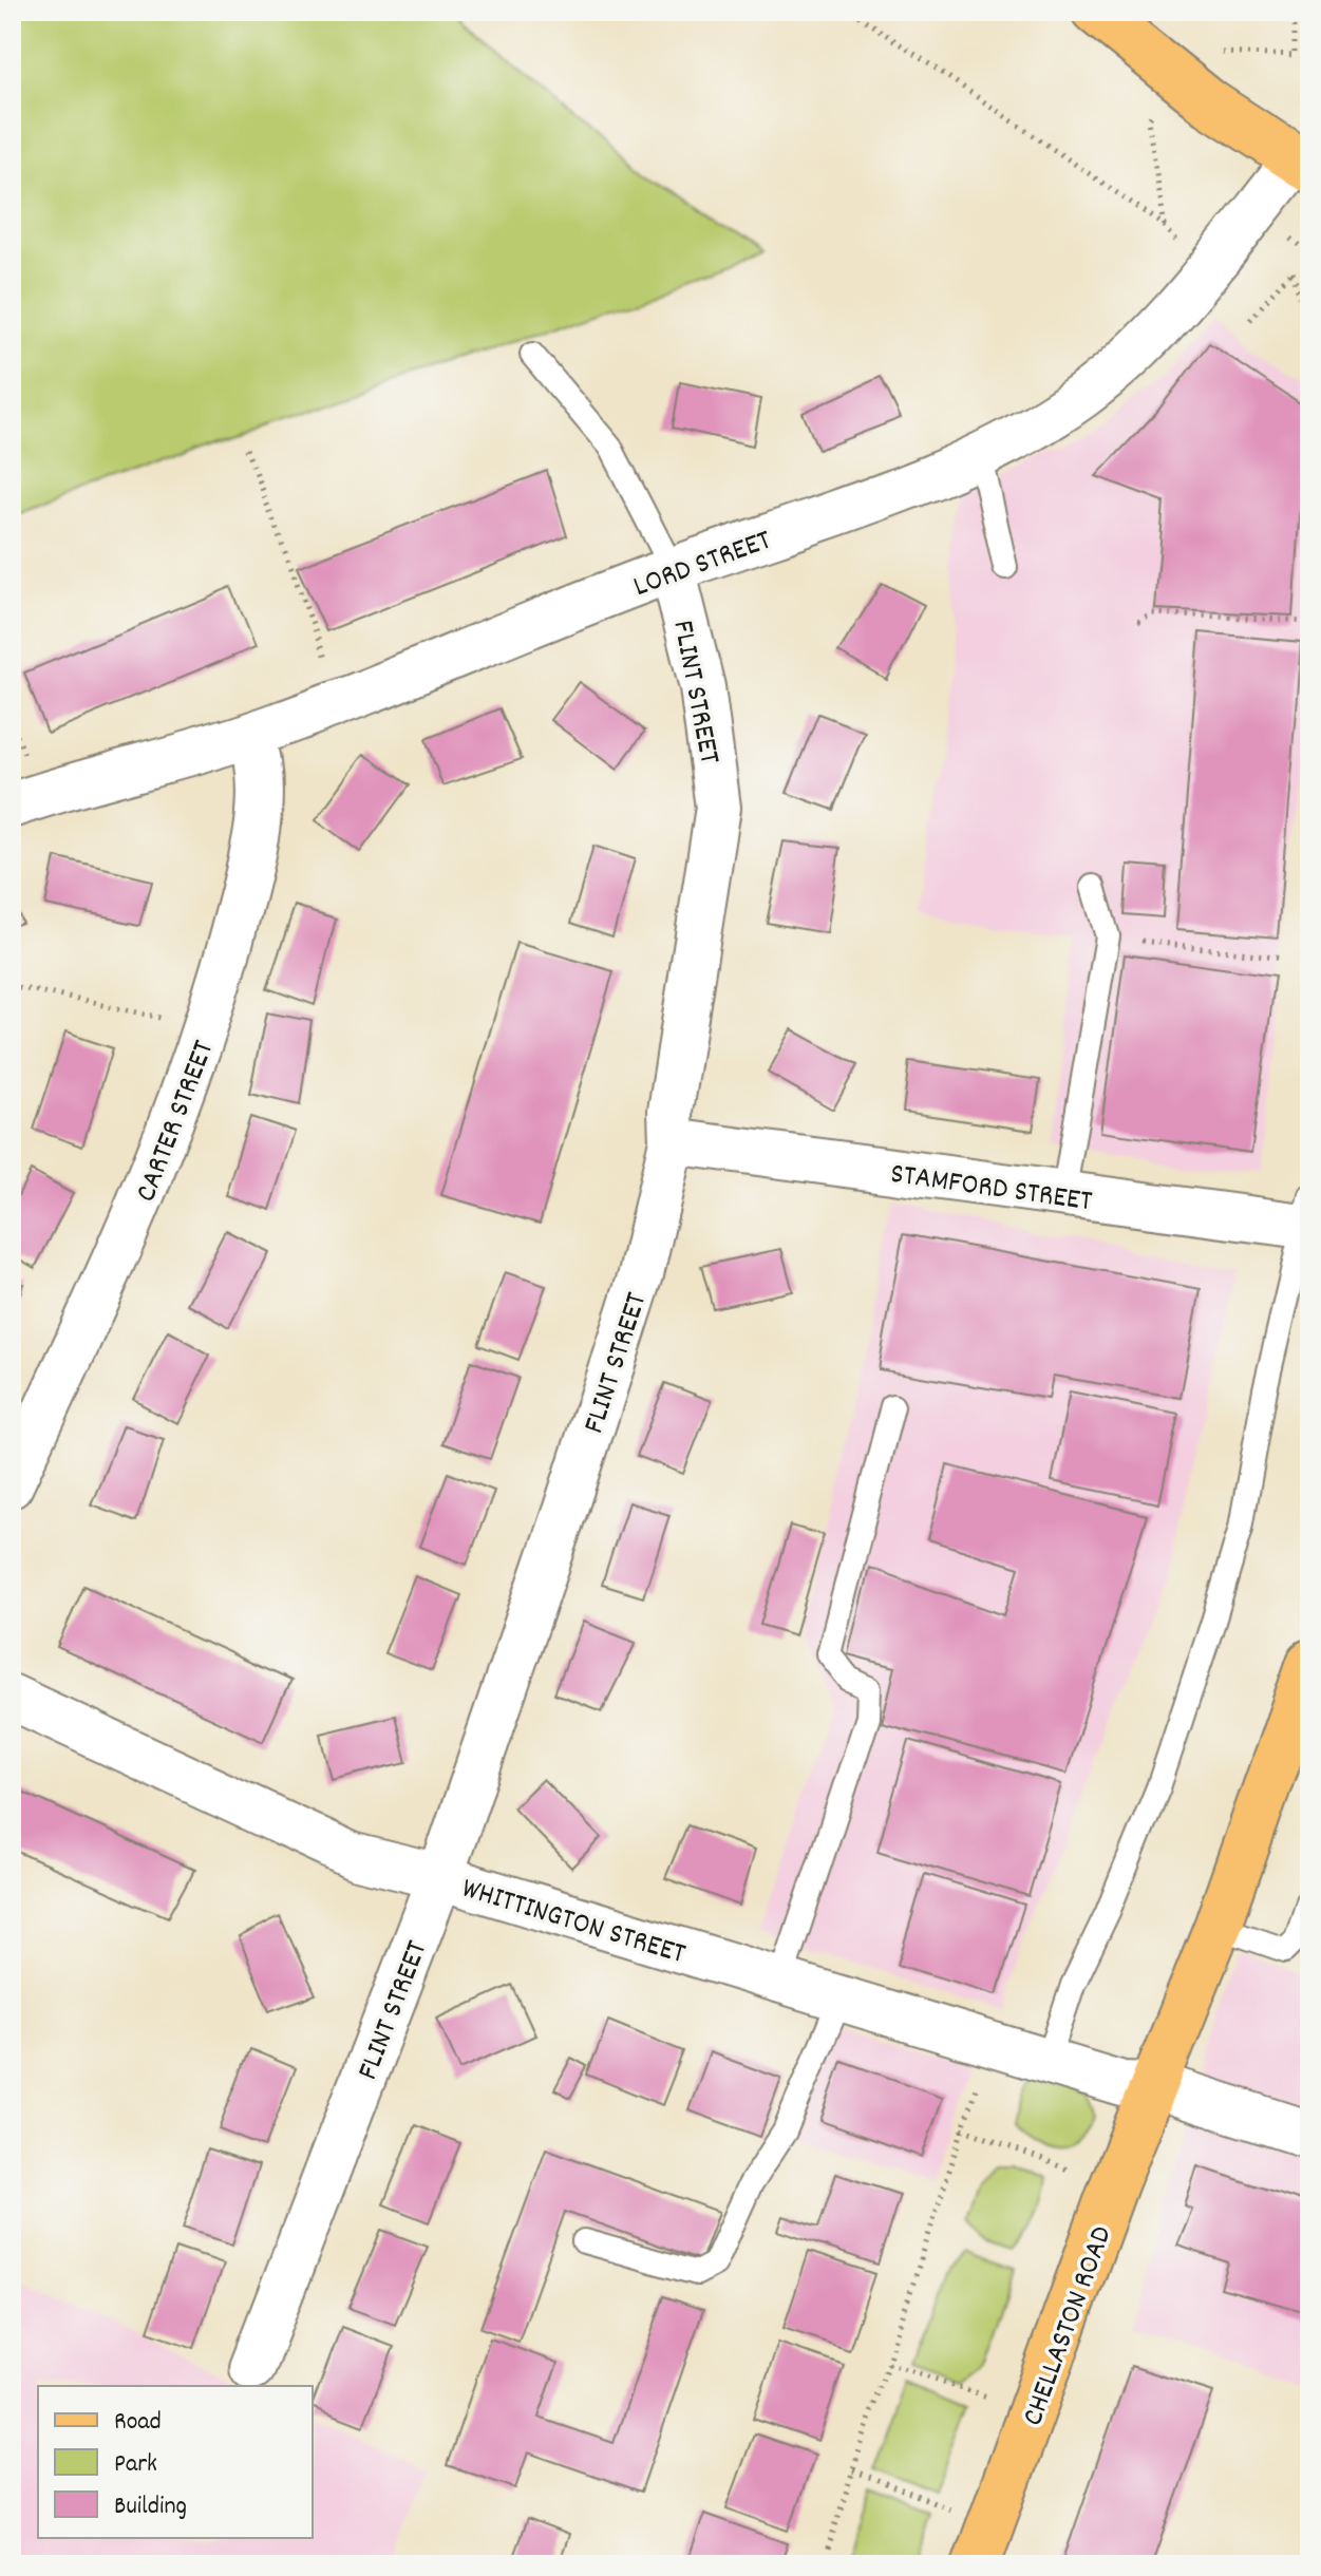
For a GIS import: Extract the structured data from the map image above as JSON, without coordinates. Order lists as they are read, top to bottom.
{
  "streets": {
    "main road": ["CHELLASTON ROAD"],
    "street": [
      "LORD STREET",
      "FLINT STREET",
      "CARTER STREET",
      "STAMFORD STREET",
      "WHITTINGTON STREET"
    ]
  },
  "crossings": [
    ["LORD STREET", "FLINT STREET"],
    ["LORD STREET", "CARTER STREET"],
    ["FLINT STREET", "STAMFORD STREET"],
    ["FLINT STREET", "WHITTINGTON STREET"],
    ["WHITTINGTON STREET", "CHELLASTON ROAD"]
  ],
  "legend": ["Road", "Park", "Building"]
}
